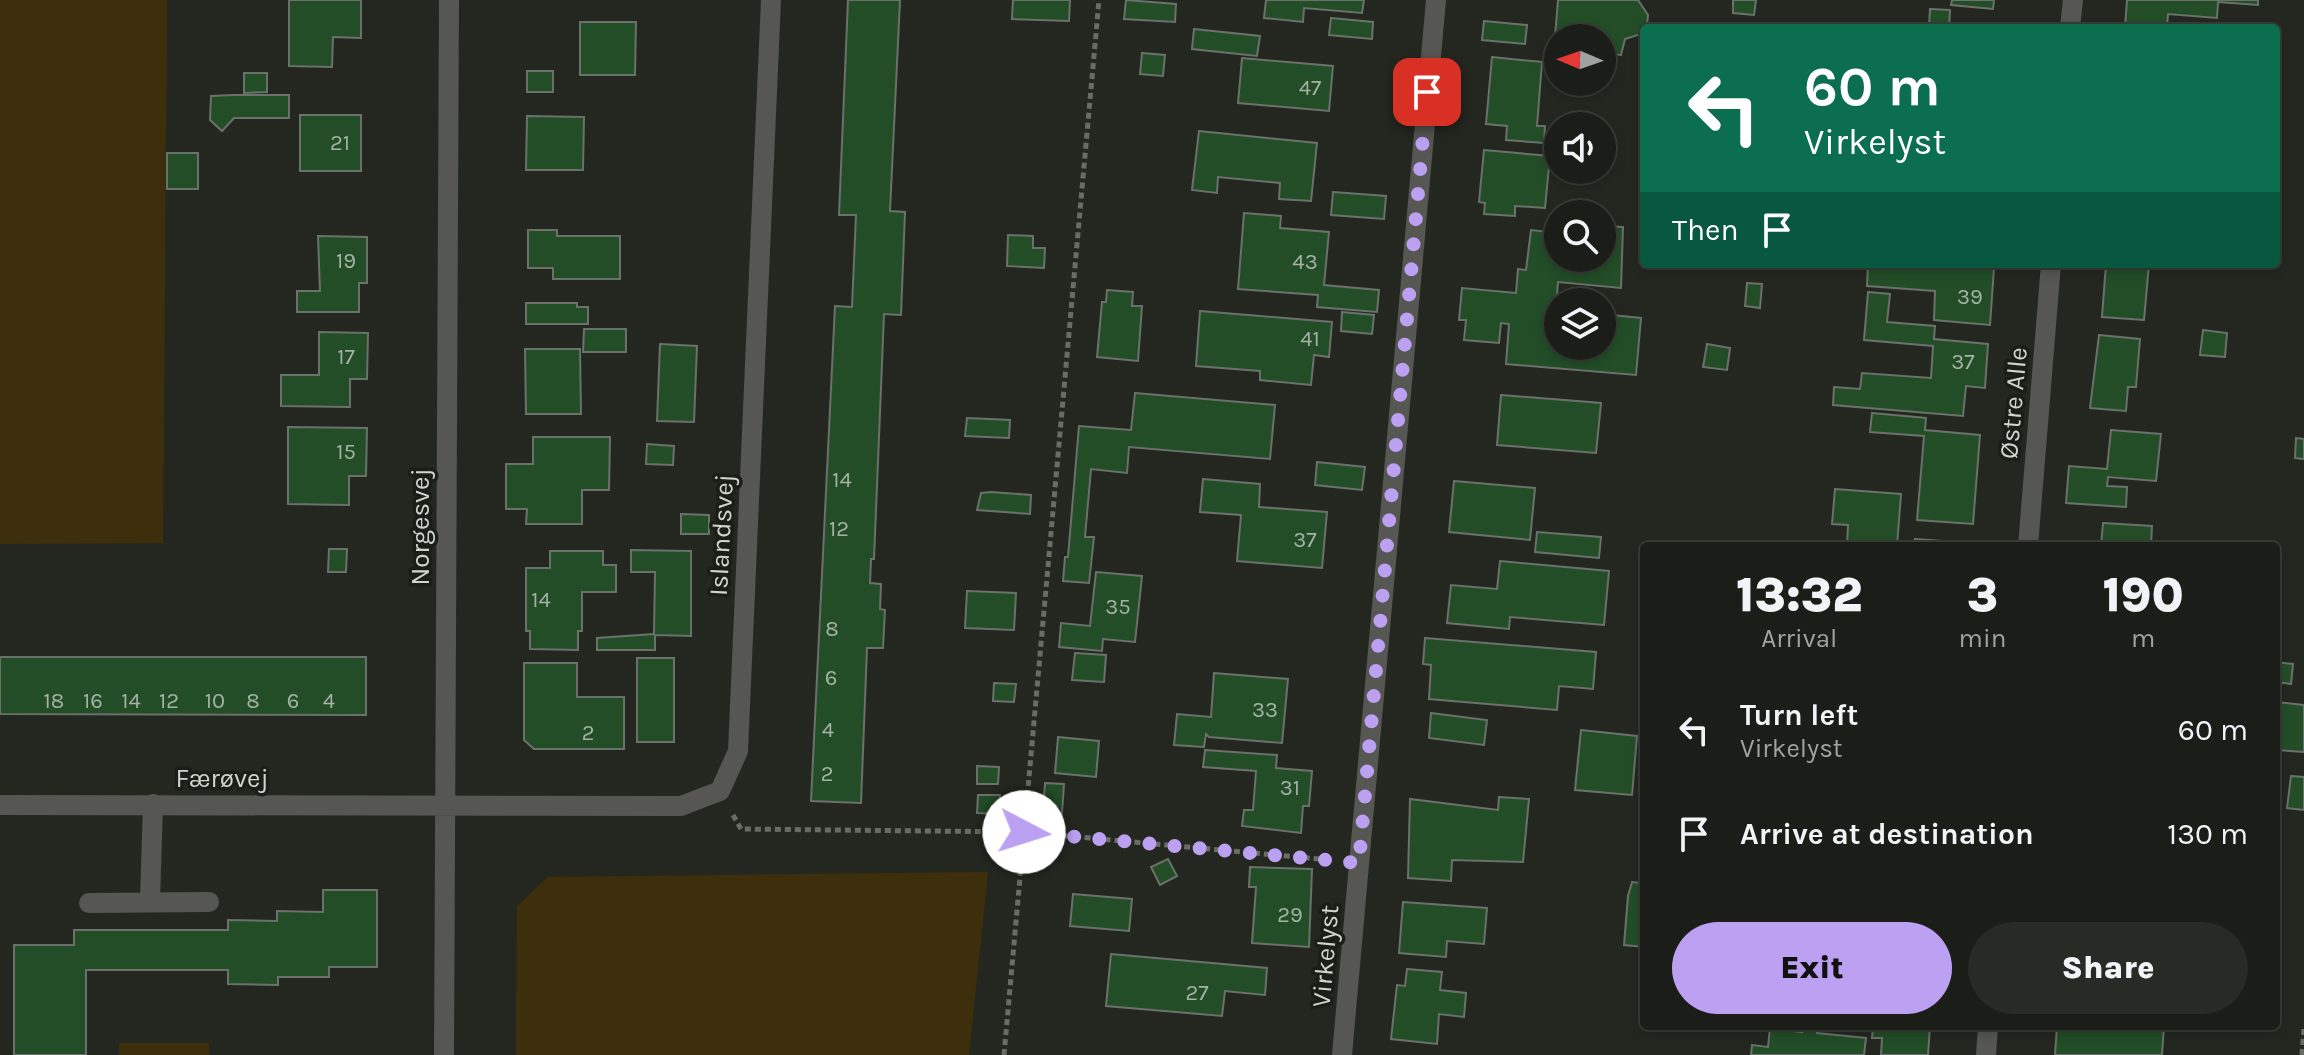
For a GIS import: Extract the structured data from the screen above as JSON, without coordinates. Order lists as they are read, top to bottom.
{
  "streets": {
    "street": [
      "Østre Alle",
      "Norgesvej",
      "Islandsvej",
      "Færøvej",
      "Virkelyst"
    ]
  },
  "crossings": [
    ["Norgesvej", "Færøvej"]
  ],
  "house_numbers": [
    "47",
    "21",
    "19",
    "43",
    "39",
    "41",
    "17",
    "37",
    "15",
    "14",
    "12",
    "37",
    "14",
    "35",
    "8",
    "6",
    "18",
    "16",
    "14",
    "12",
    "10",
    "8",
    "6",
    "4",
    "33",
    "4",
    "2",
    "2",
    "31",
    "29",
    "27"
  ],
  "north": "left",
  "page": {
    "turn": ["60 m", "Virkelyst"],
    "then": "Then",
    "eta": [
      "13:32",
      "Arrival",
      "3",
      "min",
      "190",
      "m"
    ],
    "list": [
      {
        "name": "Turn left",
        "note": "Virkelyst",
        "value": "60 m"
      },
      {
        "name": "Arrive at destination",
        "value": "130 m"
      }
    ],
    "buttons": ["Exit", "Share"]
  }
}
